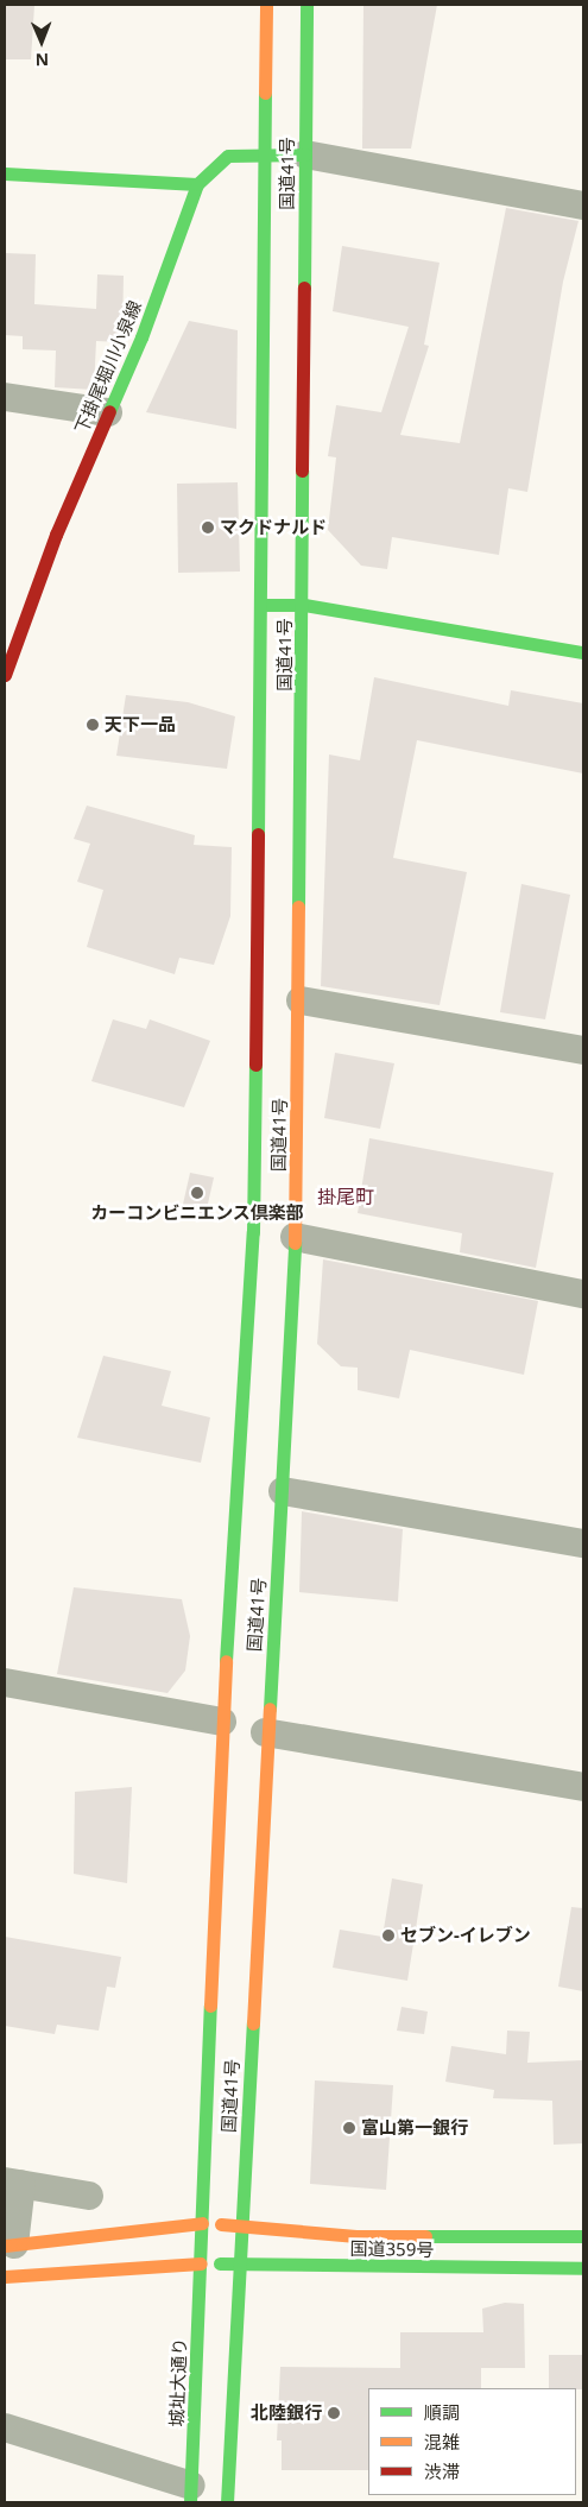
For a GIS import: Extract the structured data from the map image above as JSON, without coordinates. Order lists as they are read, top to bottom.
{
  "streets": {
    "main road": [
      "国道41号",
      "下掛尾堀川小泉線",
      "国道359号",
      "城址大通り"
    ]
  },
  "crossings": [
    ["国道41号", "下掛尾堀川小泉線"],
    ["国道41号", "国道359号"],
    ["国道41号", "城址大通り"],
    ["国道359号", "城址大通り"]
  ],
  "districts": ["掛尾町"],
  "places": [
    "マクドナルド",
    "天下一品",
    "カーコンビニエンス倶楽部",
    "セブン-イレブン",
    "富山第一銀行",
    "北陸銀行"
  ],
  "legend": ["順調", "混雑", "渋滞"],
  "north": "bottom"
}
